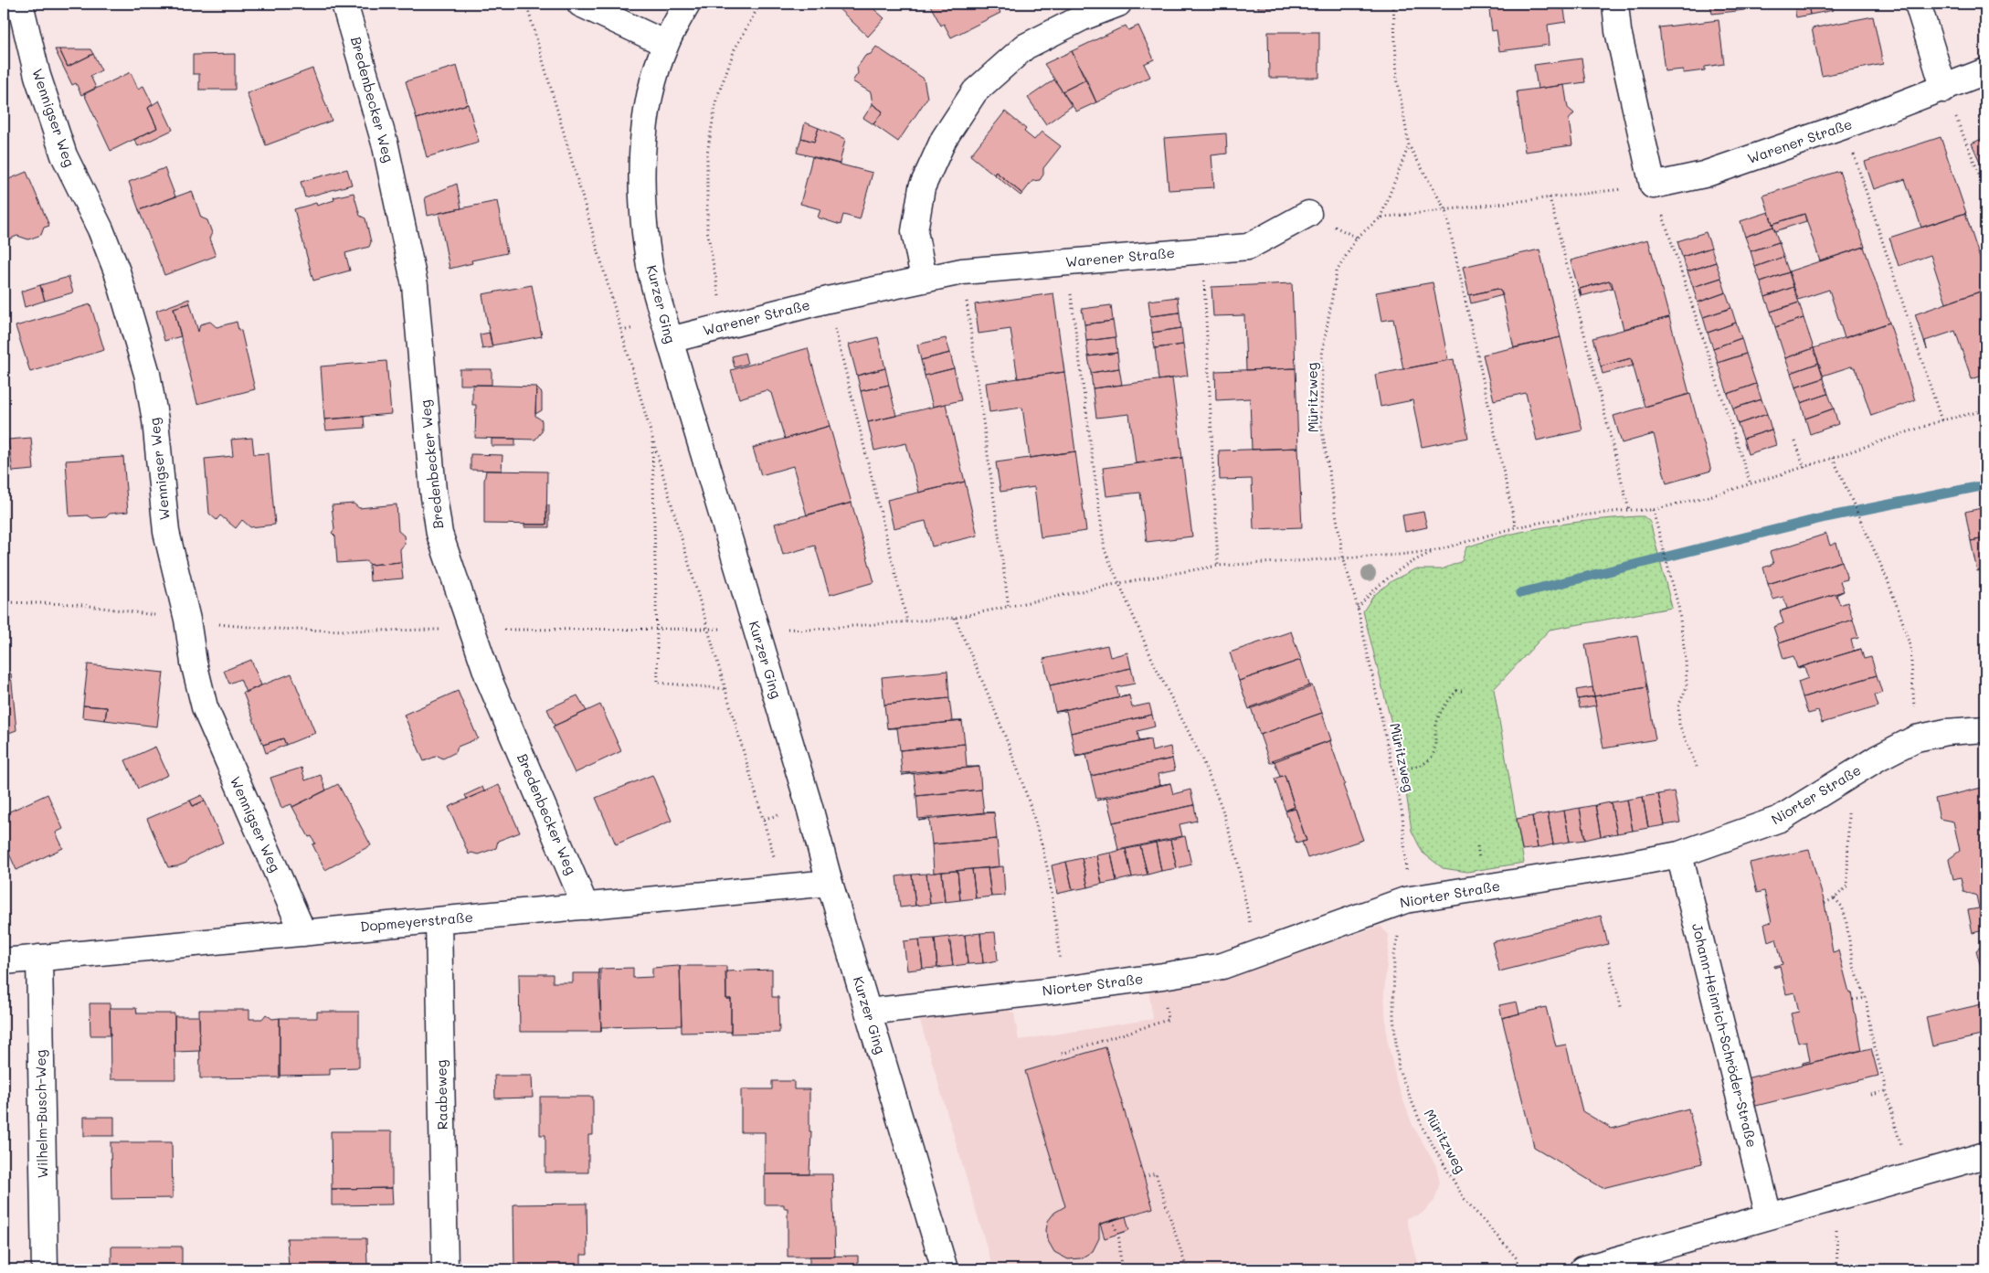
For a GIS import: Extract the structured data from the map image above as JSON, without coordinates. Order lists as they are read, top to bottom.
{
  "streets": {
    "street": [
      "Bredenbecker Weg",
      "Wennigser Weg",
      "Warener Straße",
      "Kurzer Ging",
      "Niorter Straße",
      "Dopmeyerstraße",
      "Johann-Heinrich-Schröder-Straße",
      "Raabeweg",
      "Wilhelm-Busch-Weg"
    ],
    "path": ["Müritzweg"]
  },
  "crossings": [
    ["Bredenbecker Weg", "Dopmeyerstraße"],
    ["Wennigser Weg", "Dopmeyerstraße"],
    ["Warener Straße", "Kurzer Ging"],
    ["Kurzer Ging", "Niorter Straße"],
    ["Kurzer Ging", "Dopmeyerstraße"],
    ["Müritzweg", "Niorter Straße"],
    ["Niorter Straße", "Johann-Heinrich-Schröder-Straße"],
    ["Dopmeyerstraße", "Raabeweg"],
    ["Dopmeyerstraße", "Wilhelm-Busch-Weg"]
  ]
}
